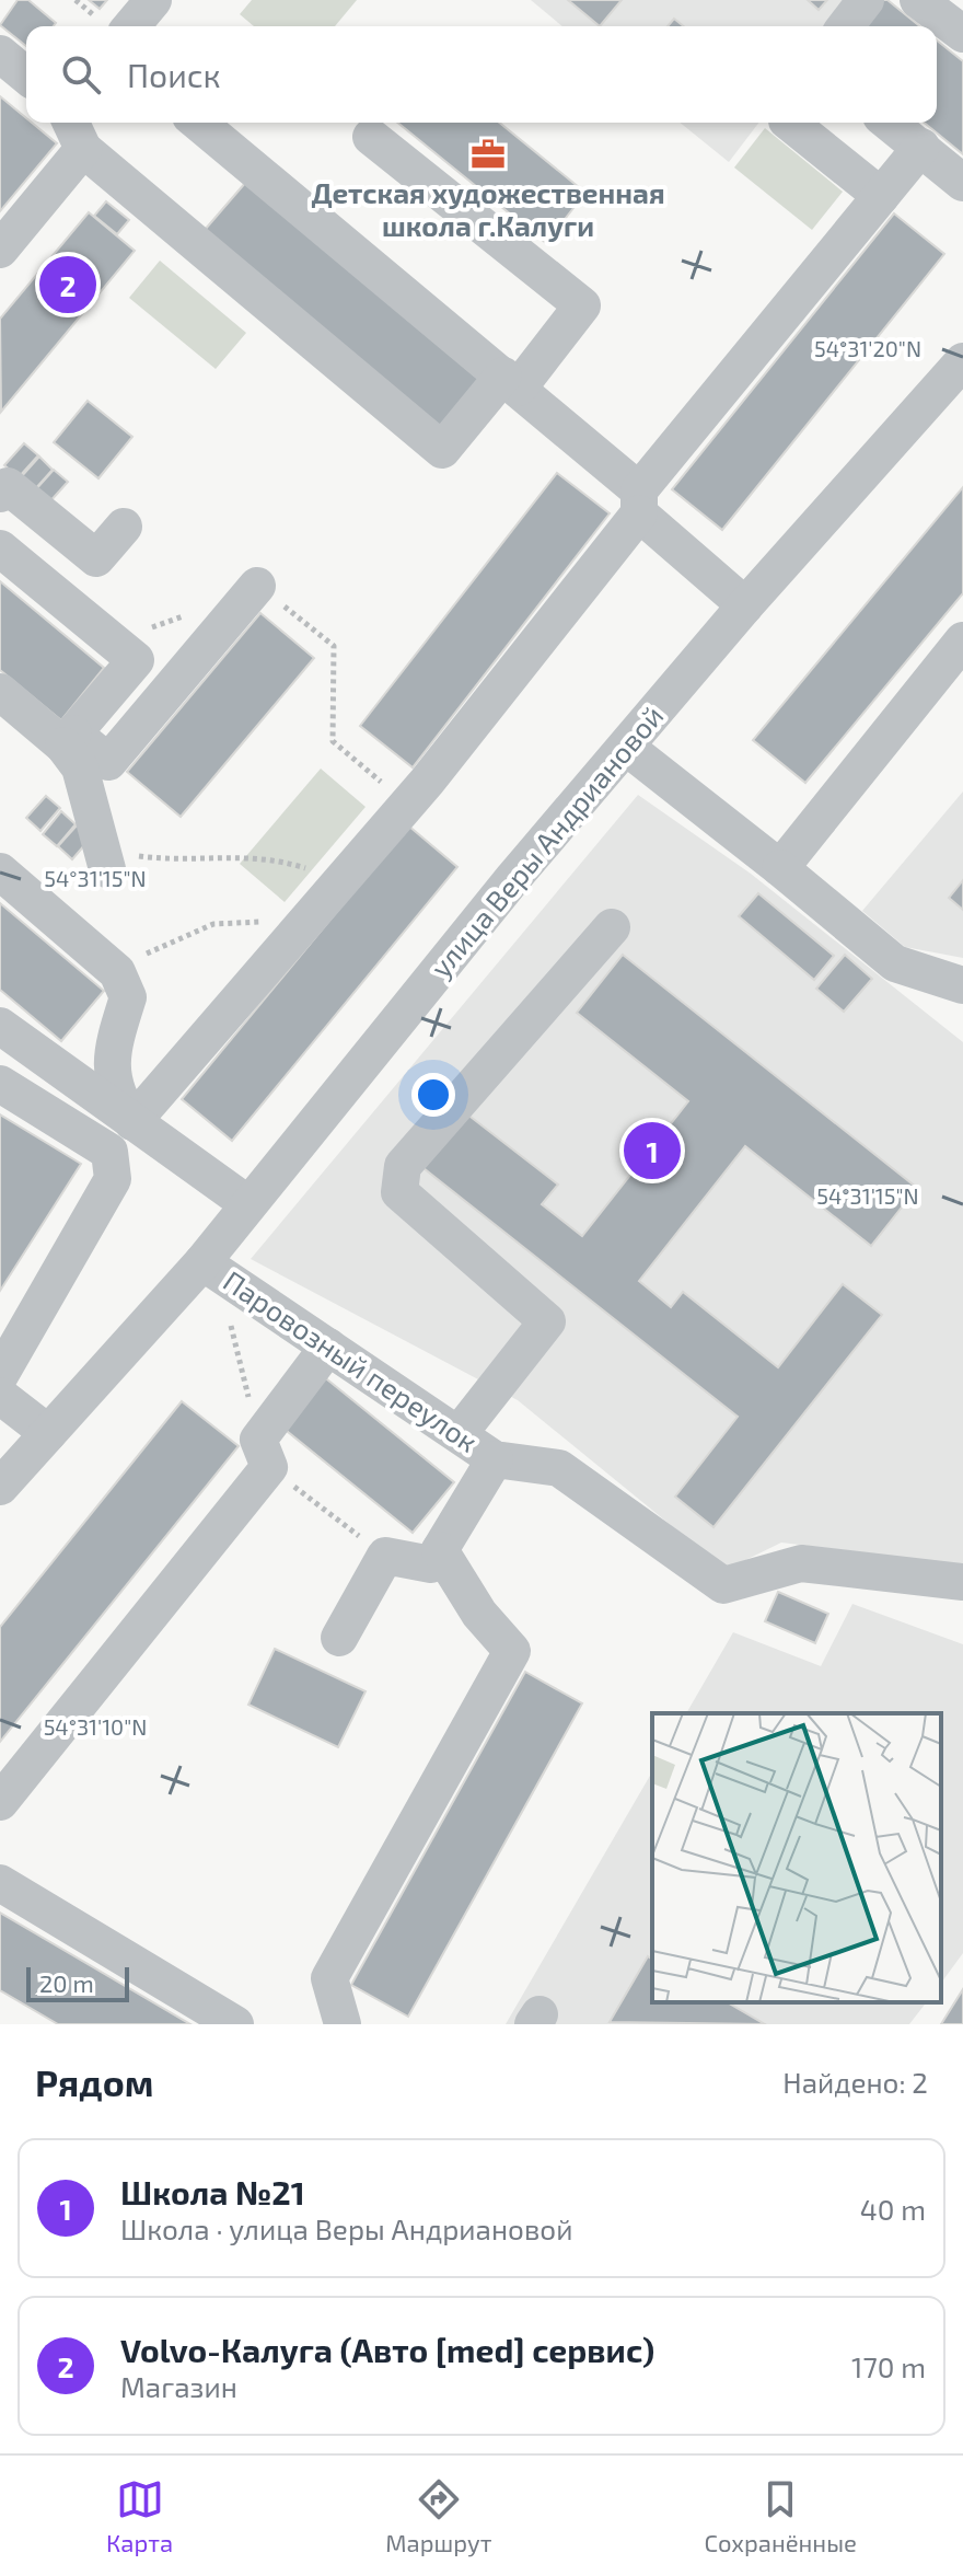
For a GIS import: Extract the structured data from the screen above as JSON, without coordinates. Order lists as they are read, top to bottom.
{
  "streets": {
    "street": ["улица Веры Андриановой", "Паровозный переулок"]
  },
  "crossings": [
    ["улица Веры Андриановой", "Паровозный переулок"]
  ],
  "places": {
    "office": ["Детская художественная школа г.Калуги"]
  },
  "scale_bar": "20 m",
  "page": {
    "search": "Поиск",
    "pins": ["2", "1"],
    "scale": "20 m",
    "heading": ["Рядом", "Найдено: 2"],
    "list": [
      {
        "mark": "1",
        "name": "Школа №21",
        "note": "Школа · улица Веры Андриановой",
        "value": "40 m"
      },
      {
        "mark": "2",
        "name": "Volvo-Калуга (Авто [med] сервис)",
        "note": "Магазин",
        "value": "170 m"
      }
    ],
    "nav": ["Карта", "Маршрут", "Сохранённые"]
  },
  "coordinates": ["54°31'20\"N", "54°31'15\"N", "54°31'10\"N"]
}
